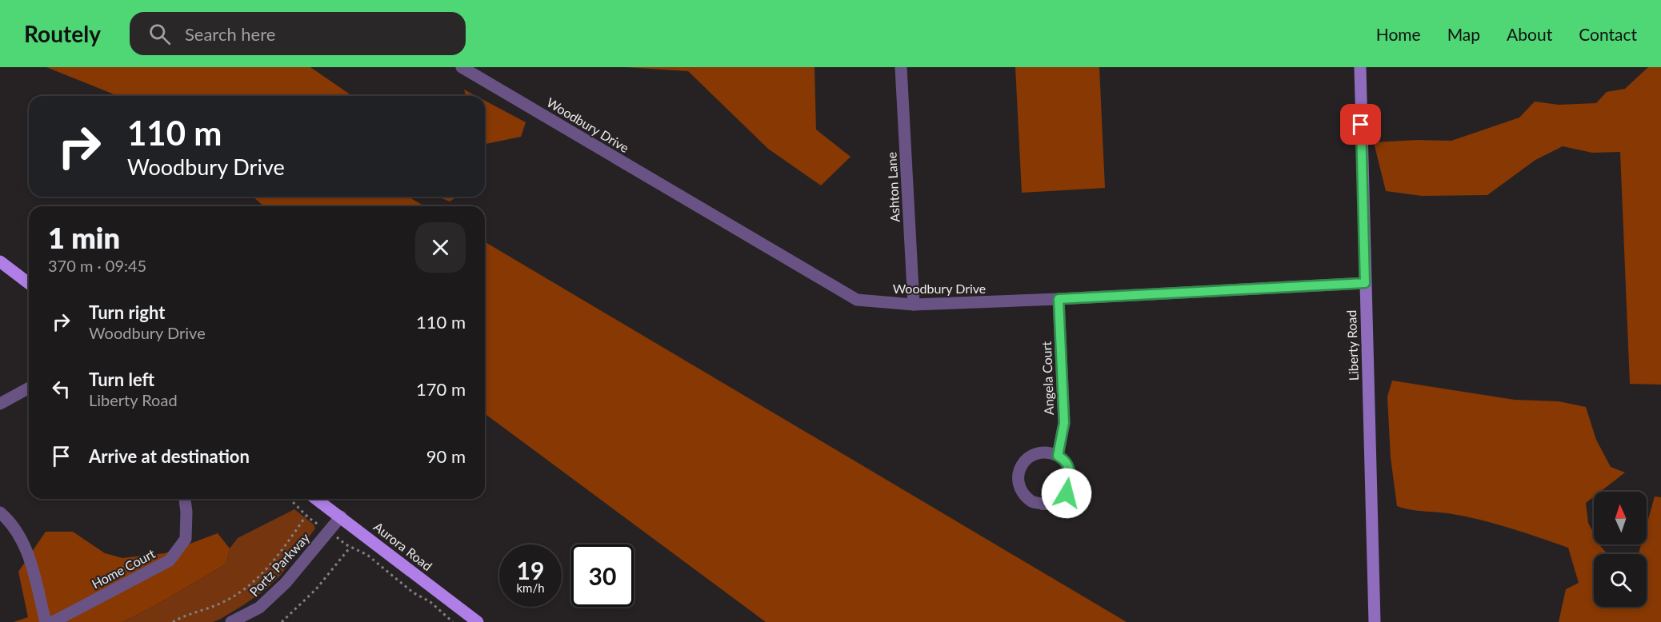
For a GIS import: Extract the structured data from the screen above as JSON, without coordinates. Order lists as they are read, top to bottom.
{
  "streets": {
    "main road": ["Aurora Road"],
    "street": [
      "Woodbury Drive",
      "Ashton Lane",
      "Liberty Road",
      "Angela Court",
      "Portz Parkway",
      "Home Court"
    ]
  },
  "crossings": [
    ["Woodbury Drive", "Ashton Lane"],
    ["Woodbury Drive", "Liberty Road"],
    ["Woodbury Drive", "Angela Court"],
    ["Aurora Road", "Portz Parkway"]
  ],
  "north": "top",
  "page": {
    "header": "Routely",
    "search": "Search here",
    "nav": [
      "Home",
      "Map",
      "About",
      "Contact"
    ],
    "turn": ["110 m", "Woodbury Drive"],
    "heading": ["1 min", "370 m · 09:45"],
    "list": [
      {
        "name": "Turn right",
        "note": "Woodbury Drive",
        "value": "110 m"
      },
      {
        "name": "Turn left",
        "note": "Liberty Road",
        "value": "170 m"
      },
      {
        "name": "Arrive at destination",
        "value": "90 m"
      }
    ],
    "speed": "19 km/h",
    "limit": "30"
  }
}
